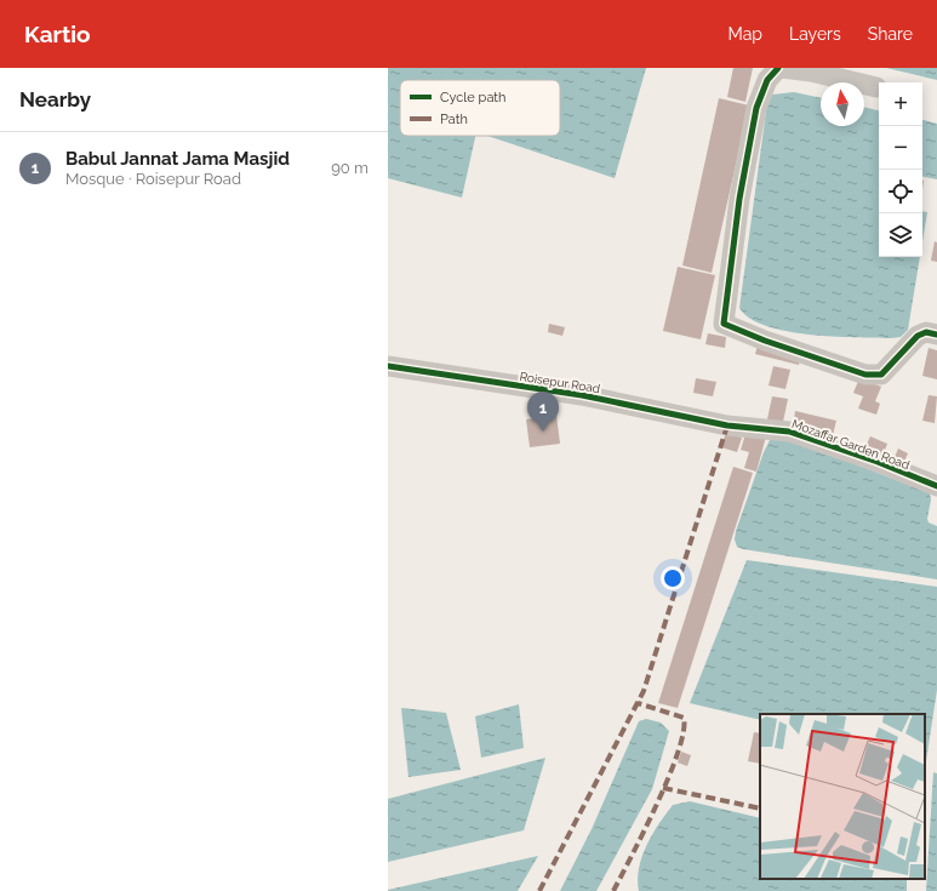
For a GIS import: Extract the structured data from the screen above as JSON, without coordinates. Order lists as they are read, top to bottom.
{
  "streets": {
    "street": ["Roisepur Road", "Mozaffar Garden Road"]
  },
  "crossings": [
    ["Roisepur Road", "Mozaffar Garden Road"]
  ],
  "legend": ["Cycle path", "Path"],
  "north": "top",
  "page": {
    "header": "Kartio",
    "nav": ["Map", "Layers", "Share"],
    "heading": "Nearby",
    "map_buttons": ["+", "−"],
    "list": [
      {
        "mark": "1",
        "name": "Babul Jannat Jama Masjid",
        "note": "Mosque · Roisepur Road",
        "value": "90 m"
      }
    ],
    "pins": "1"
  }
}
